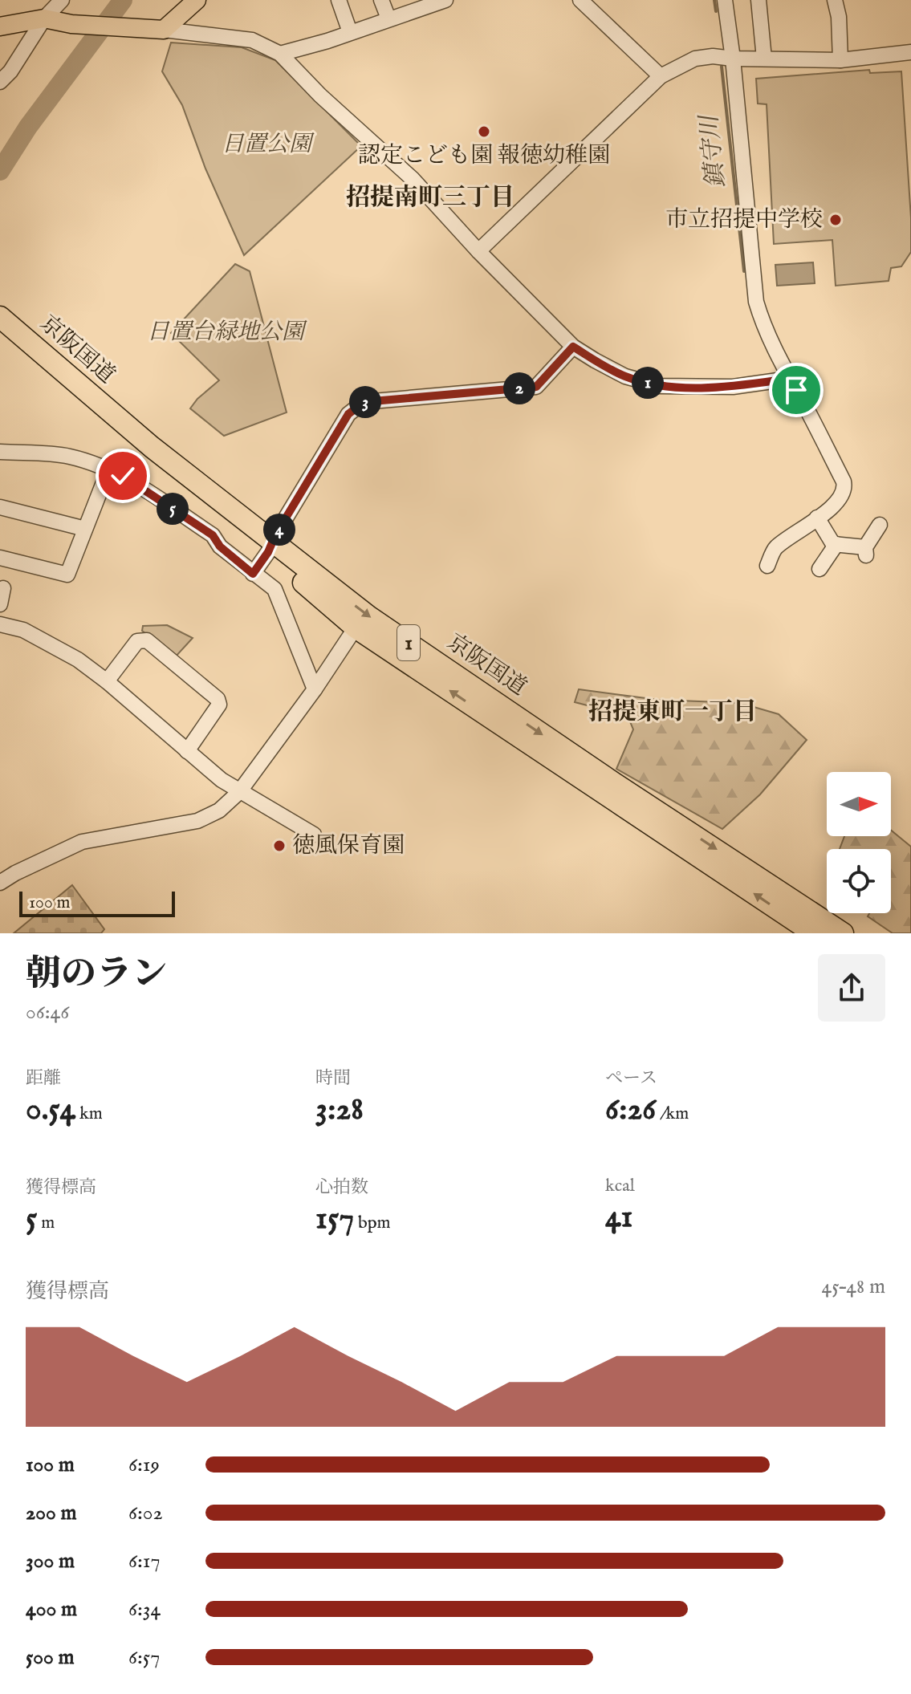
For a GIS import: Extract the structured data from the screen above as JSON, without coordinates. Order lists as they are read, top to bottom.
{
  "streets": {
    "highway": ["京阪国道", "1"]
  },
  "districts": ["招提南町三丁目", "招提東町一丁目"],
  "water": ["鎮守川"],
  "parks": ["日置公園", "日置台緑地公園"],
  "places": ["認定こども園 報徳幼稚園", "市立招提中学校", "徳風保育園"],
  "scale_bar": "100 m",
  "north": "right",
  "page": {
    "pins": [
      "1",
      "2",
      "3",
      "5",
      "4"
    ],
    "scale": "100 m",
    "heading": ["朝のラン", "06:46"],
    "stats": [
      ["距離", "0.54 km"],
      ["時間", "3:28"],
      ["ペース", "6:26 /km"],
      ["獲得標高", "5 m"],
      ["心拍数", "157 bpm"],
      ["kcal", "41"]
    ],
    "chart": ["獲得標高", "45–48 m"],
    "list": [
      {
        "name": "100 m",
        "note": "6:19"
      },
      {
        "name": "200 m",
        "note": "6:02"
      },
      {
        "name": "300 m",
        "note": "6:17"
      },
      {
        "name": "400 m",
        "note": "6:34"
      },
      {
        "name": "500 m",
        "note": "6:57"
      }
    ]
  }
}
